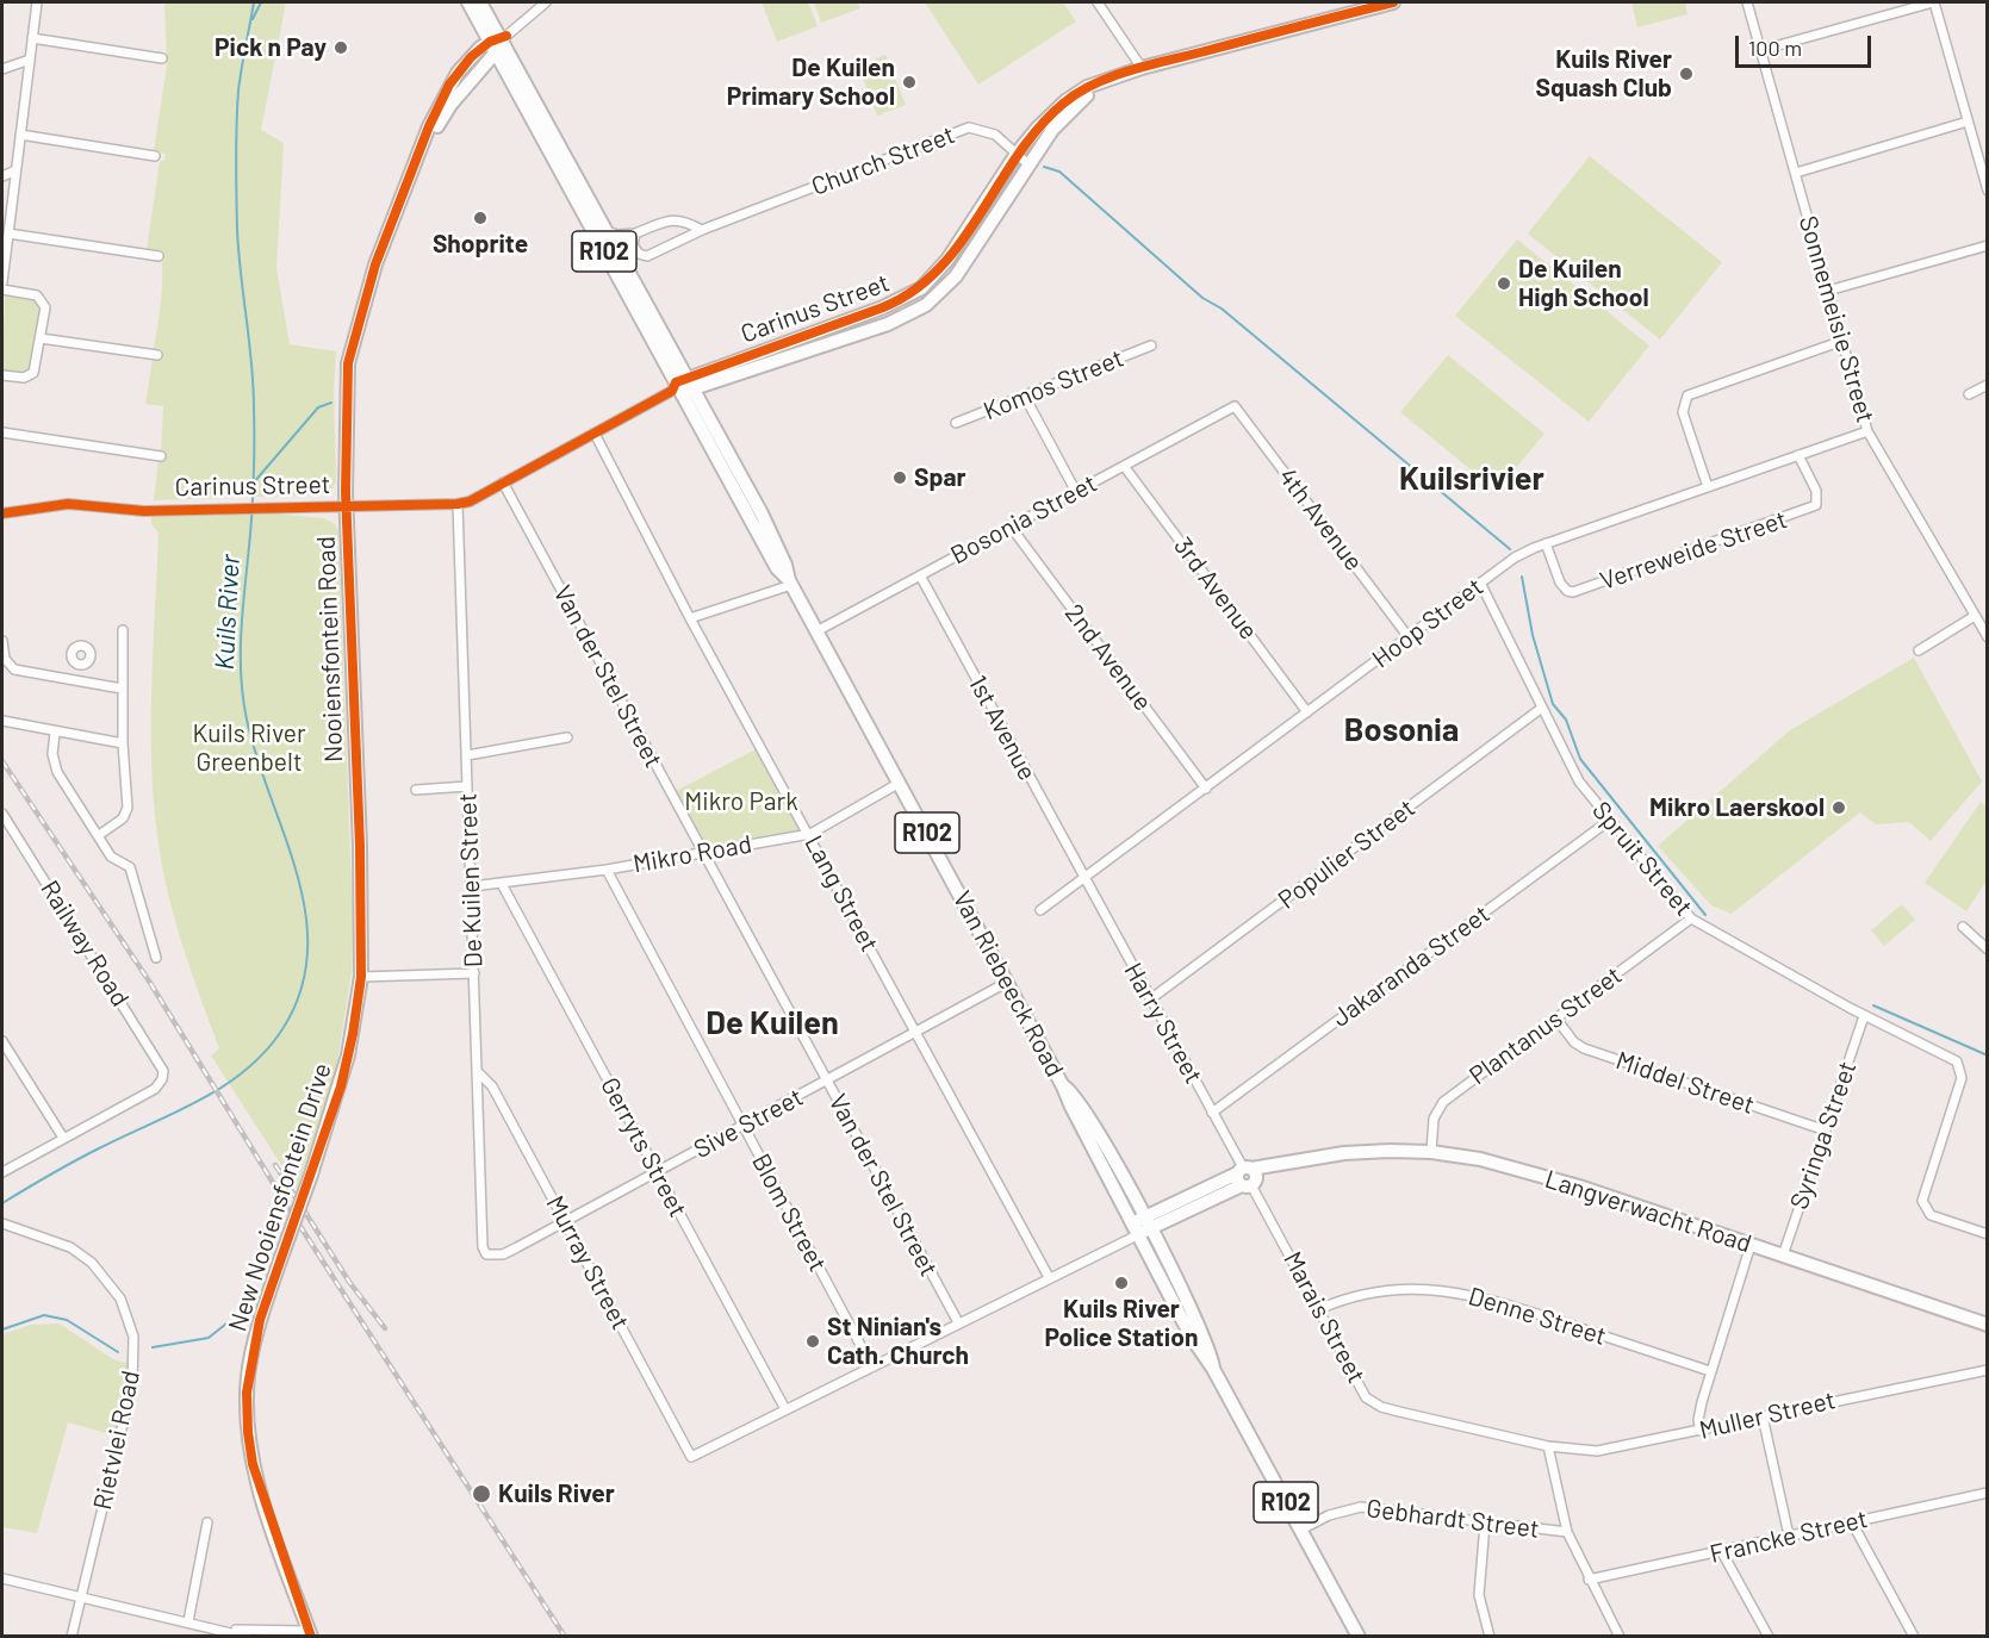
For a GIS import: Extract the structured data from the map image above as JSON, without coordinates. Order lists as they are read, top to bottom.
{
  "streets": {
    "street": [
      "Church Street",
      "R102",
      "Carinus Street",
      "Sonnemeisie Street",
      "Komos Street",
      "Bosonia Street",
      "4th Avenue",
      "Verreweide Street",
      "3rd Avenue",
      "Hoop Street",
      "Nooiensfontein Road",
      "2nd Avenue",
      "Van der Stel Street",
      "1st Avenue",
      "Mikro Road",
      "Populier Street",
      "Spruit Street",
      "De Kuilen Street",
      "Lang Street",
      "Railway Road",
      "Jakaranda Street",
      "Van Riebeeck Road",
      "Harry Street",
      "Plantanus Street",
      "Middel Street",
      "Sive Street",
      "Syringa Street",
      "Gerryts Street",
      "New Nooiensfontein Drive",
      "Langverwacht Road",
      "Blom Street",
      "Murray Street",
      "Denne Street",
      "Marais Street",
      "Muller Street",
      "Rietvlei Road",
      "Gebhardt Street",
      "Francke Street"
    ]
  },
  "crossings": [
    ["Church Street", "Carinus Street"],
    ["Carinus Street", "Nooiensfontein Road"],
    ["Carinus Street", "Van der Stel Street"],
    ["Carinus Street", "De Kuilen Street"],
    ["Carinus Street", "Lang Street"],
    ["Carinus Street", "Van Riebeeck Road"],
    ["Sonnemeisie Street", "Hoop Street"],
    ["Bosonia Street", "4th Avenue"],
    ["Bosonia Street", "3rd Avenue"],
    ["Bosonia Street", "2nd Avenue"],
    ["Bosonia Street", "1st Avenue"],
    ["Bosonia Street", "Van Riebeeck Road"],
    ["4th Avenue", "Hoop Street"],
    ["Verreweide Street", "Hoop Street"],
    ["3rd Avenue", "Hoop Street"],
    ["Hoop Street", "2nd Avenue"],
    ["Hoop Street", "1st Avenue"],
    ["Hoop Street", "Spruit Street"],
    ["Hoop Street", "Harry Street"],
    ["Nooiensfontein Road", "Van Riebeeck Road"],
    ["Nooiensfontein Road", "New Nooiensfontein Drive"],
    ["Van der Stel Street", "Mikro Road"],
    ["Van der Stel Street", "Sive Street"],
    ["1st Avenue", "Harry Street"],
    ["Mikro Road", "De Kuilen Street"],
    ["Mikro Road", "Lang Street"],
    ["Mikro Road", "Van Riebeeck Road"],
    ["Mikro Road", "Gerryts Street"],
    ["Mikro Road", "Blom Street"],
    ["Populier Street", "Spruit Street"],
    ["Populier Street", "Harry Street"],
    ["Spruit Street", "Jakaranda Street"],
    ["Spruit Street", "Plantanus Street"],
    ["Spruit Street", "Syringa Street"],
    ["De Kuilen Street", "Sive Street"],
    ["De Kuilen Street", "Murray Street"],
    ["Lang Street", "Sive Street"],
    ["Jakaranda Street", "Harry Street"],
    ["Van Riebeeck Road", "Sive Street"],
    ["Van Riebeeck Road", "Langverwacht Road"],
    ["Van Riebeeck Road", "Gebhardt Street"],
    ["Harry Street", "Langverwacht Road"],
    ["Harry Street", "Marais Street"],
    ["Plantanus Street", "Middel Street"],
    ["Plantanus Street", "Langverwacht Road"],
    ["Middel Street", "Syringa Street"],
    ["Sive Street", "Gerryts Street"],
    ["Sive Street", "Blom Street"],
    ["Sive Street", "Murray Street"],
    ["Syringa Street", "Langverwacht Road"],
    ["Gerryts Street", "Murray Street"],
    ["Langverwacht Road", "Marais Street"],
    ["Denne Street", "Marais Street"],
    ["Marais Street", "Muller Street"]
  ],
  "districts": ["Kuilsrivier", "Bosonia", "De Kuilen"],
  "water": ["Kuils River"],
  "parks": ["Kuils River Greenbelt", "Mikro Park"],
  "places": [
    "Pick n Pay",
    "Kuils River Squash Club",
    "De Kuilen Primary School",
    "Shoprite",
    "De Kuilen High School",
    "Spar",
    "Mikro Laerskool",
    "Kuils River Police Station",
    "St Ninian's Cath. Church",
    "Kuils River"
  ],
  "scale_bar": "100 m"
}
